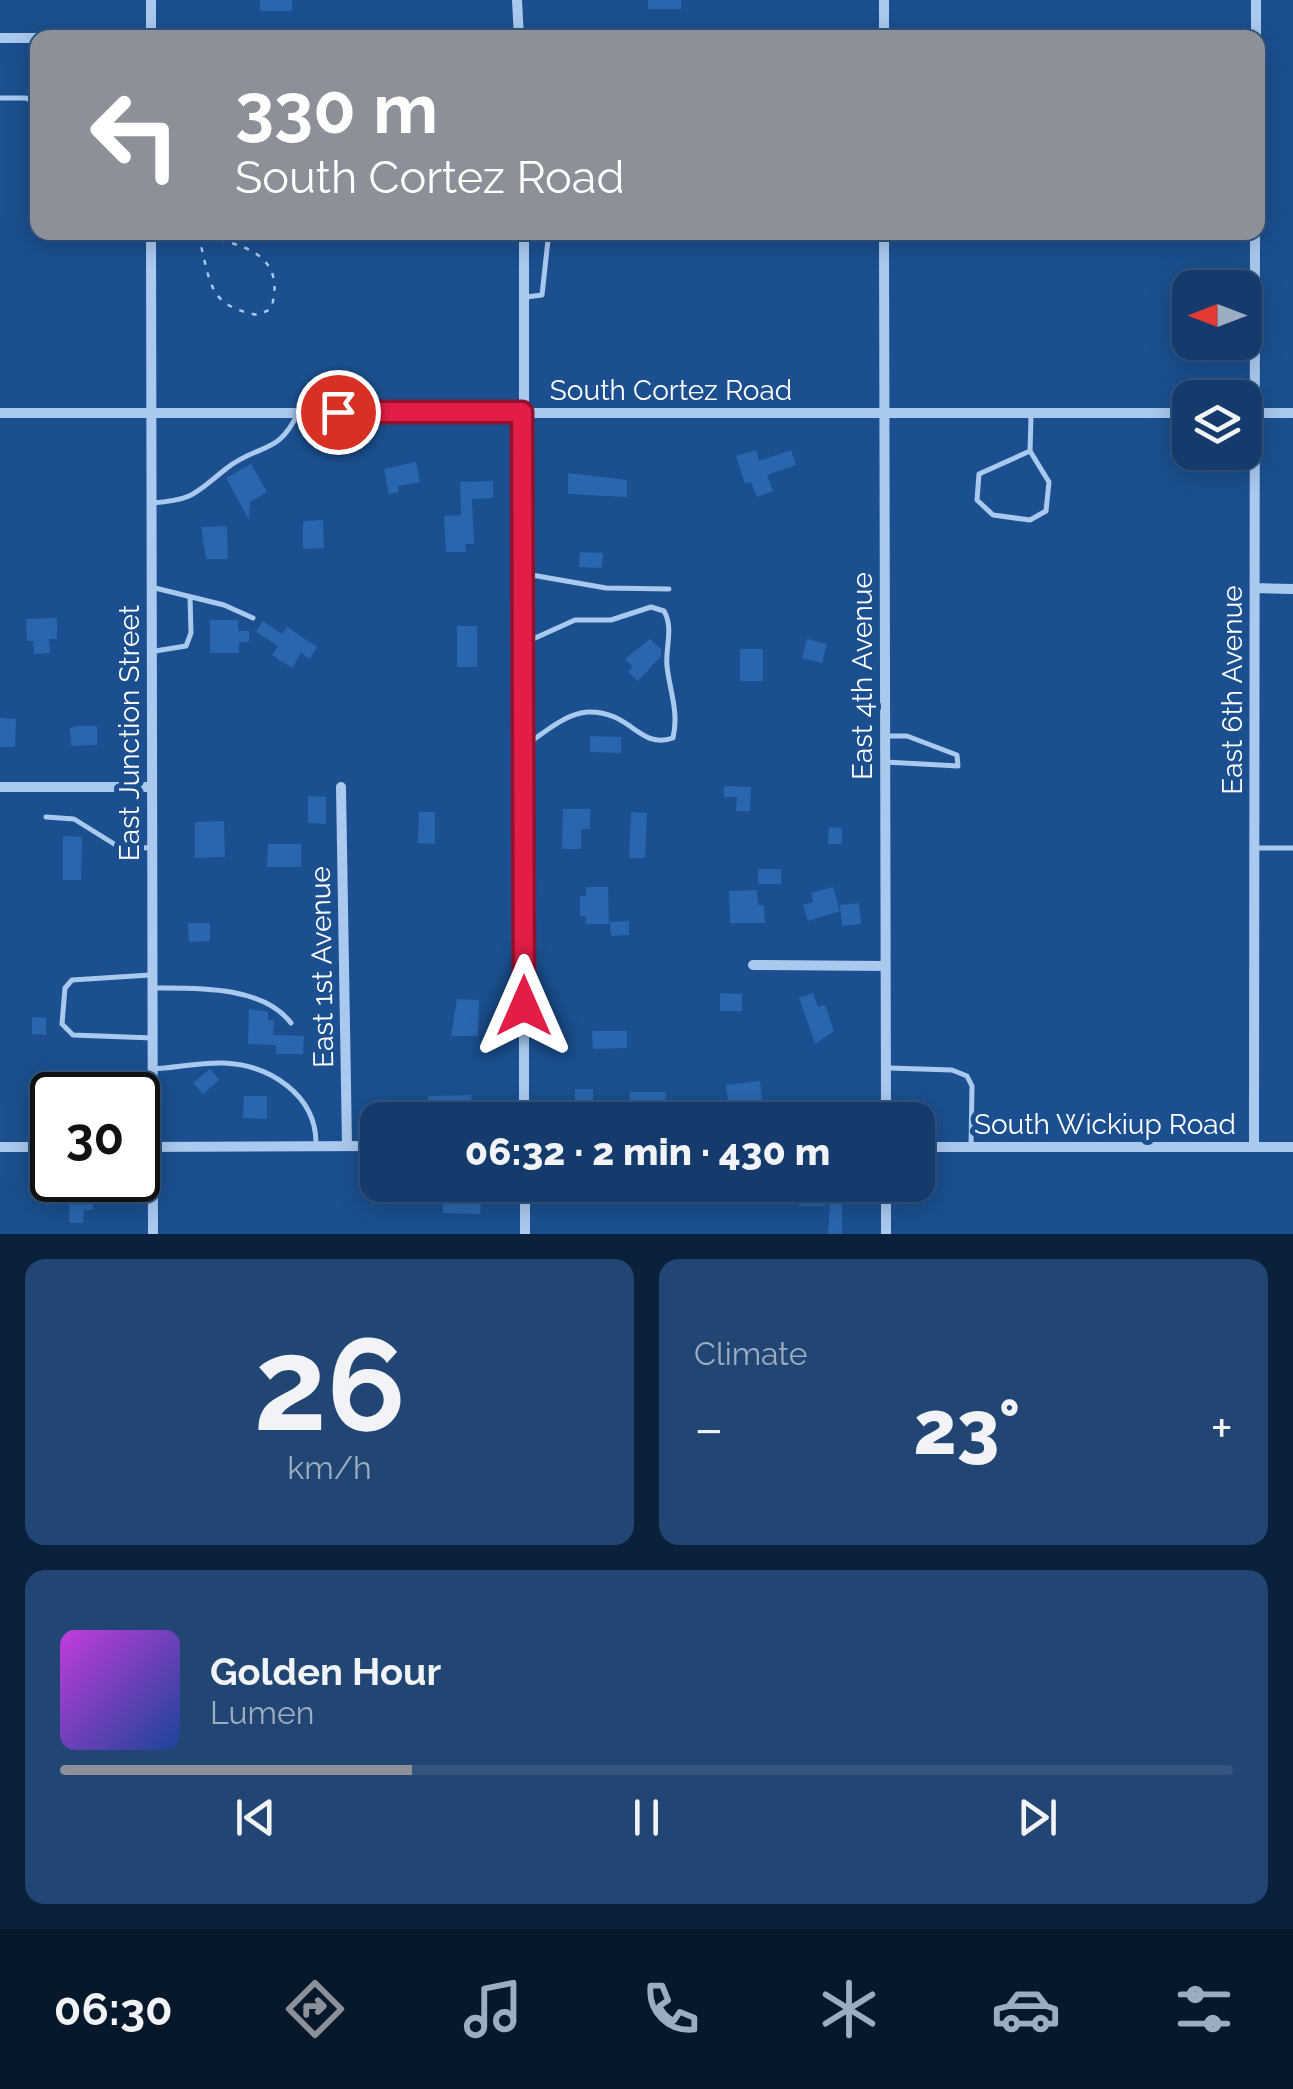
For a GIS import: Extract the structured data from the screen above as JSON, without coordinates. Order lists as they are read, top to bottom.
{
  "streets": {
    "street": [
      "South Cortez Road",
      "East 4th Avenue",
      "East 6th Avenue",
      "East Junction Street",
      "East 1st Avenue",
      "South Wickiup Road"
    ]
  },
  "crossings": [
    ["South Cortez Road", "East 4th Avenue"],
    ["South Cortez Road", "East Junction Street"],
    ["East 6th Avenue", "South Wickiup Road"]
  ],
  "north": "left",
  "page": {
    "turn": ["330 m", "South Cortez Road"],
    "limit": "30",
    "trip": "06:32 · 2 min · 430 m",
    "tile": [
      ["26", "km/h"],
      "Climate"
    ],
    "heat": ["−", "23°", "+"],
    "song": ["Golden Hour", "Lumen"],
    "tabs": "06:30"
  }
}
